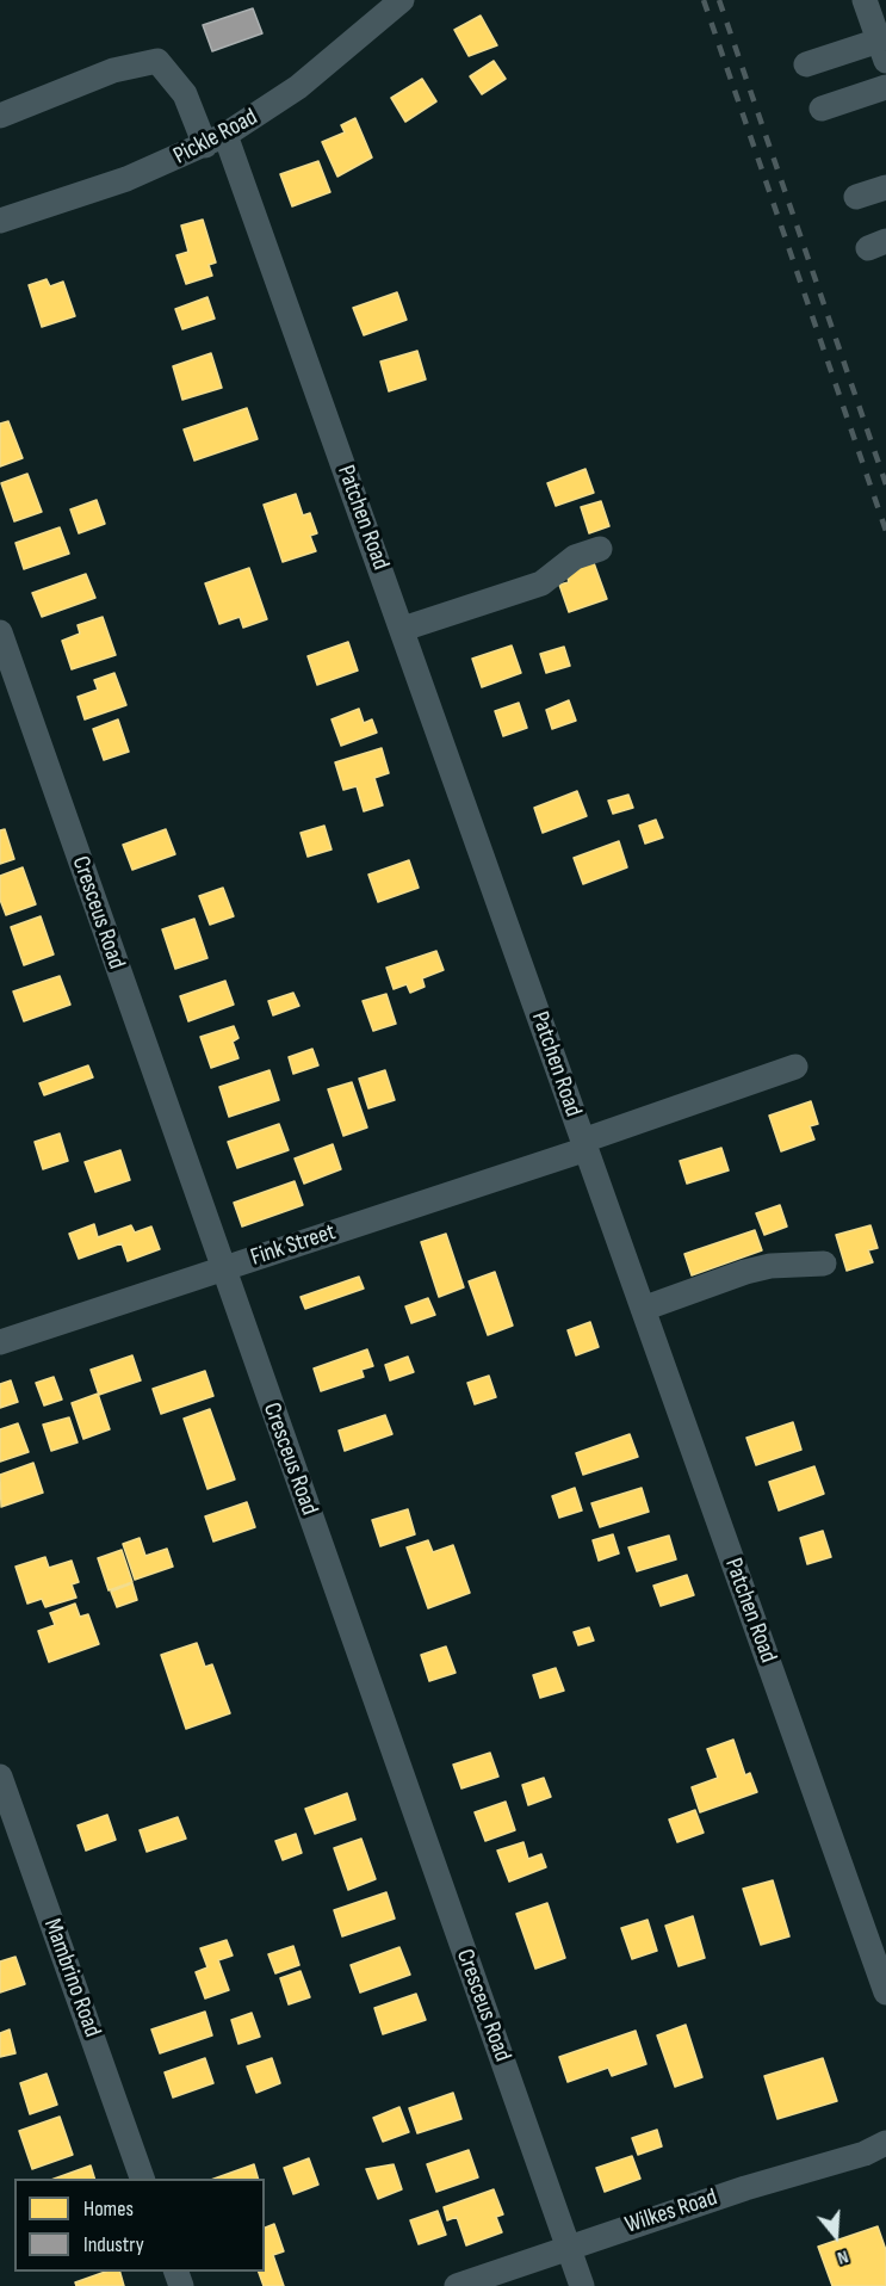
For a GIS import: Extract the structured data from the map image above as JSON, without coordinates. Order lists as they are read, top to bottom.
{
  "streets": {
    "street": [
      "Pickle Road",
      "Patchen Road",
      "Cresceus Road",
      "Fink Street",
      "Mambrino Road",
      "Wilkes Road"
    ]
  },
  "crossings": [
    ["Pickle Road", "Patchen Road"],
    ["Patchen Road", "Fink Street"],
    ["Cresceus Road", "Fink Street"],
    ["Cresceus Road", "Wilkes Road"]
  ],
  "legend": ["Homes", "Industry"],
  "north": "bottom"
}
